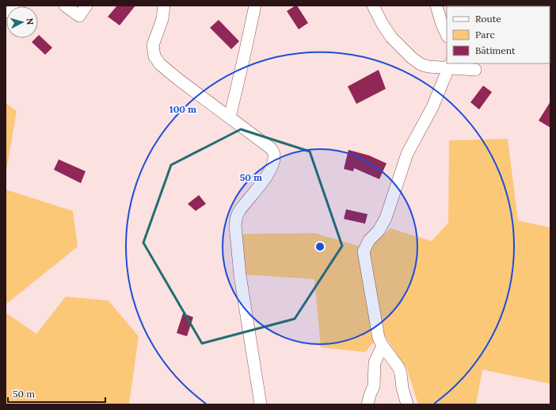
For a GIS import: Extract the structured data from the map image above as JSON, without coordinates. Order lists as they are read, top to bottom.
{
  "legend": ["Route", "Parc", "Bâtiment"],
  "scale_bar": "50 m",
  "north": "right",
  "rings": ["100 m", "50 m"]
}
